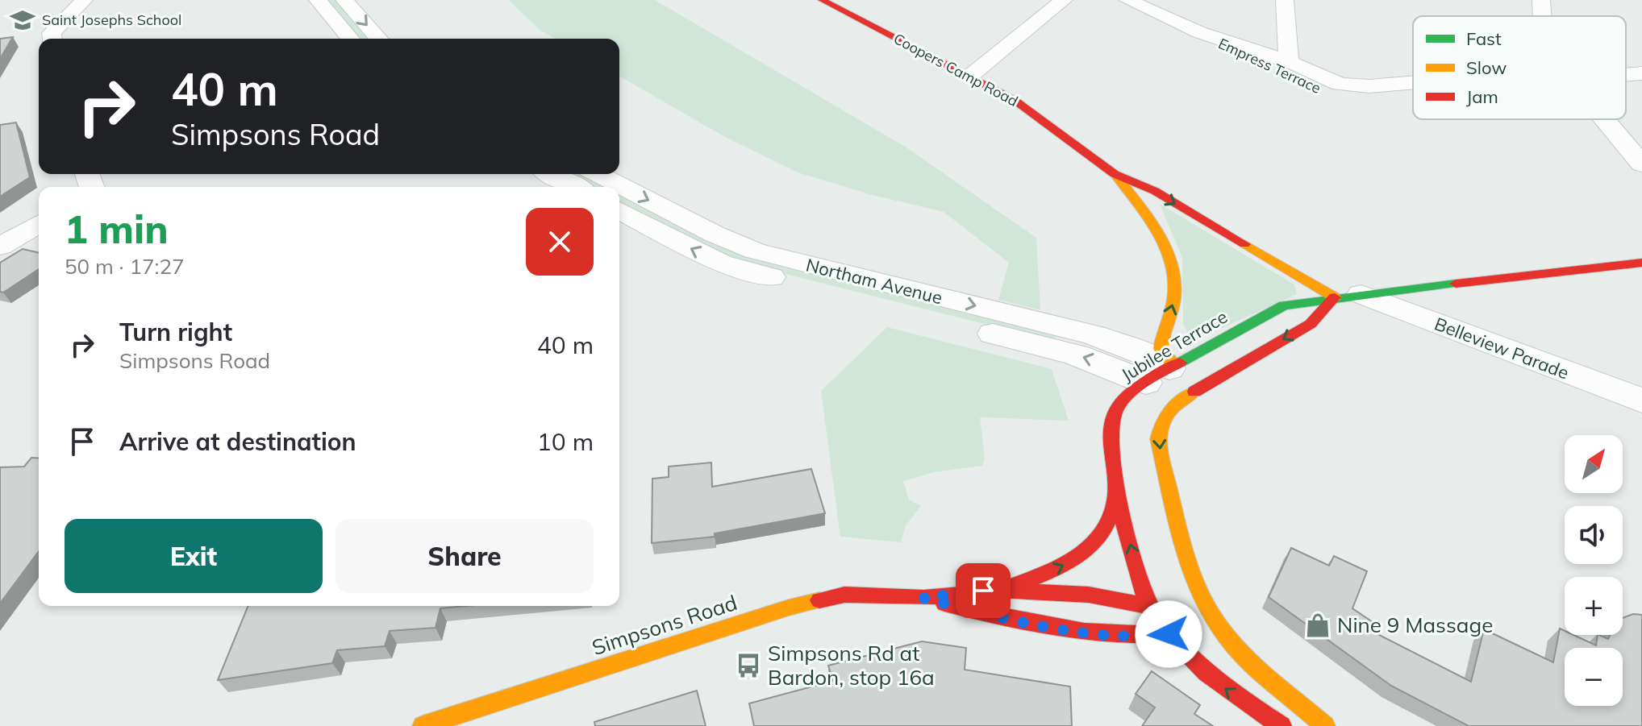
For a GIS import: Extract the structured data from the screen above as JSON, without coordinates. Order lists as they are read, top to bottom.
{
  "streets": {
    "main road": ["Coopers Camp Road", "Jubilee Terrace", "Simpsons Road"],
    "street": ["Empress Terrace", "Northam Avenue", "Belleview Parade"]
  },
  "crossings": [
    ["Coopers Camp Road", "Northam Avenue"],
    ["Coopers Camp Road", "Jubilee Terrace"],
    ["Coopers Camp Road", "Belleview Parade"],
    ["Northam Avenue", "Jubilee Terrace"],
    ["Jubilee Terrace", "Belleview Parade"],
    ["Jubilee Terrace", "Simpsons Road"]
  ],
  "places": {
    "school or university": ["Saint Josephs School"],
    "shop": ["Nine 9 Massage"],
    "bus stop": ["Simpsons Rd at Bardon, stop 16a"]
  },
  "legend": ["Fast", "Slow", "Jam"],
  "north": "top right",
  "page": {
    "turn": ["40 m", "Simpsons Road"],
    "heading": ["1 min", "50 m · 17:27"],
    "list": [
      {
        "name": "Turn right",
        "note": "Simpsons Road",
        "value": "40 m"
      },
      {
        "name": "Arrive at destination",
        "value": "10 m"
      }
    ],
    "map_buttons": ["+", "−"],
    "buttons": ["Exit", "Share"]
  }
}
